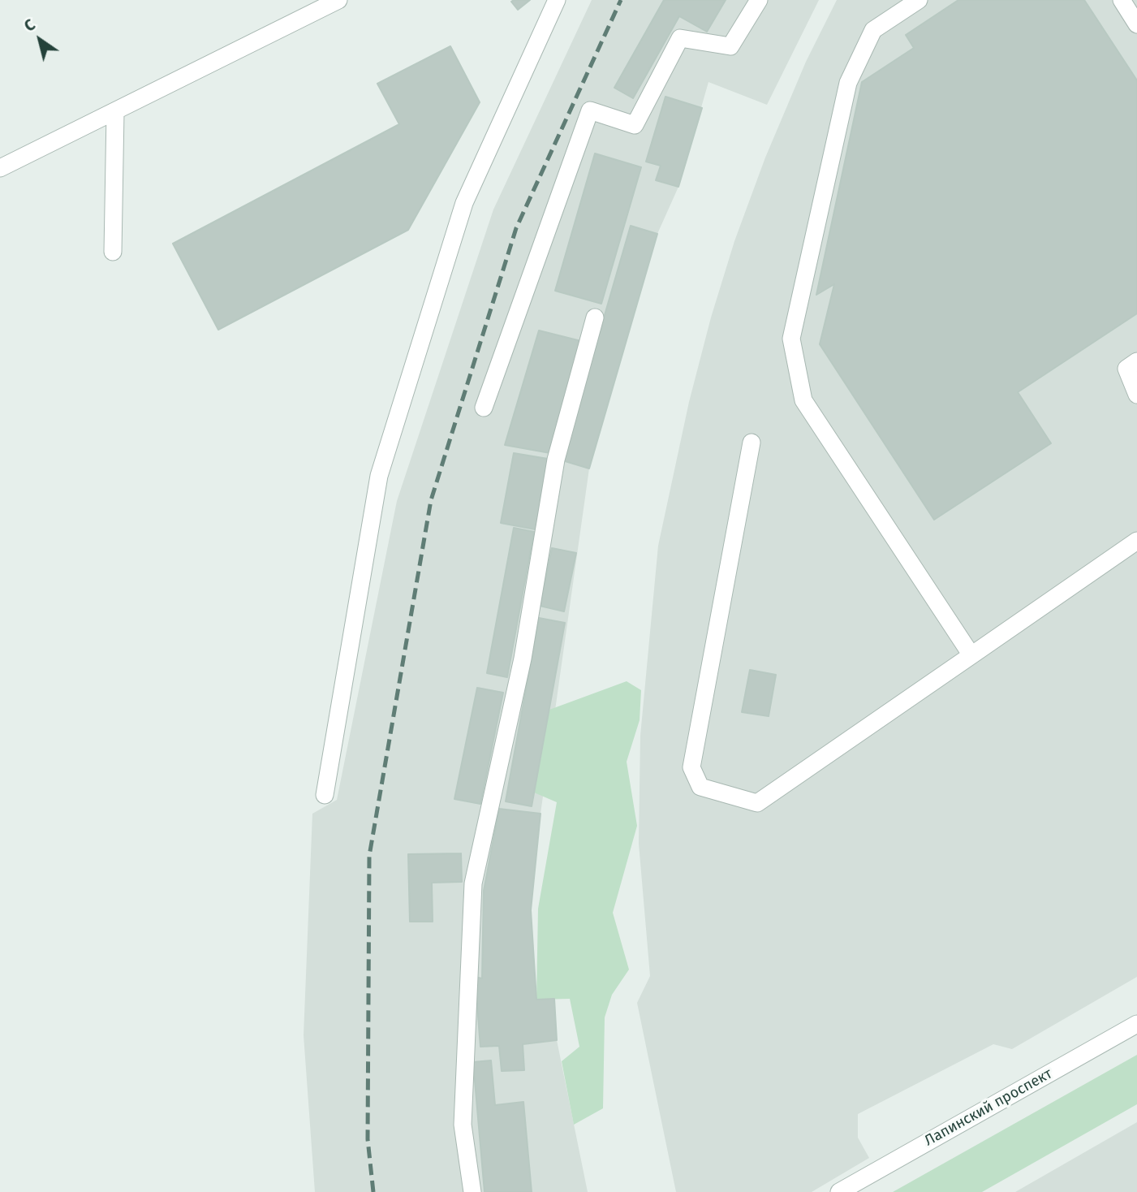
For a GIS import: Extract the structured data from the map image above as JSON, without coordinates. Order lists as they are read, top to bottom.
{
  "streets": {
    "street": ["Лапинский проспект"]
  },
  "north": "top left"
}
